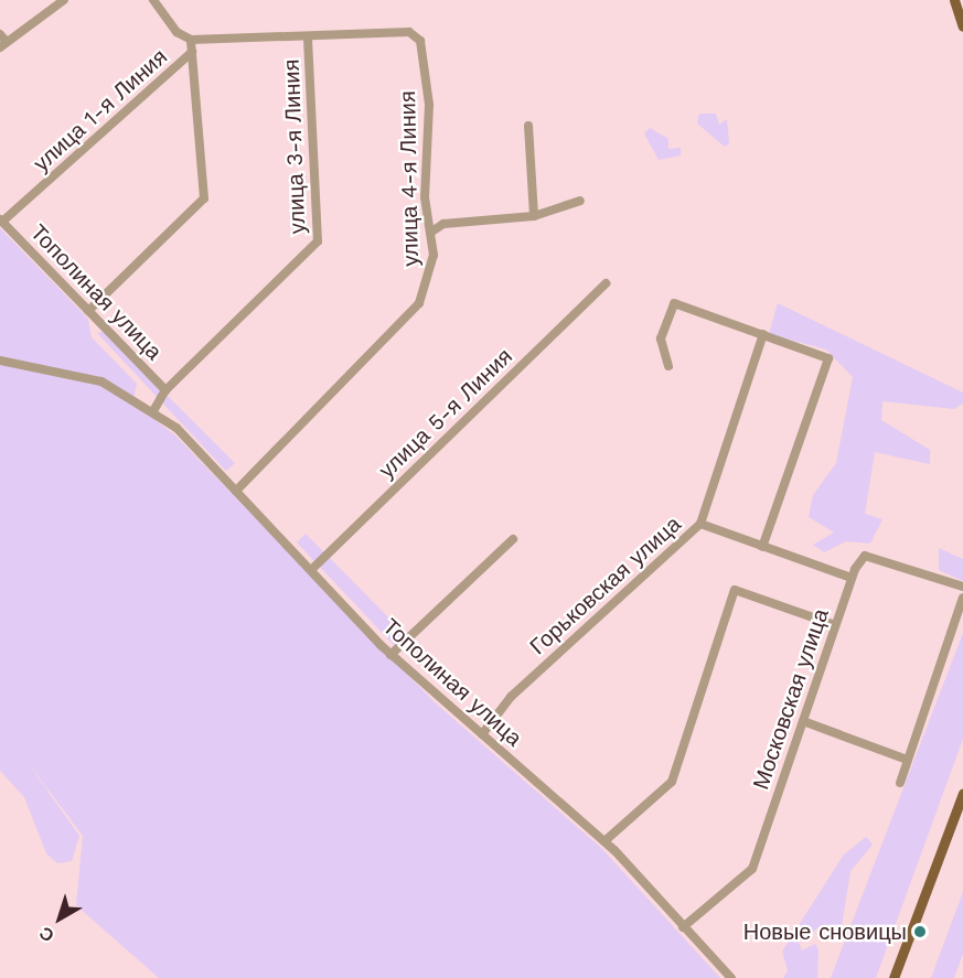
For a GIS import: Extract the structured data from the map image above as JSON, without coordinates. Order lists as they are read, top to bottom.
{
  "streets": {
    "street": [
      "улица 1-я Линия",
      "улица 3-я Линия",
      "улица 4-я Линия",
      "Тополиная улица",
      "улица 5-я Линия",
      "Горьковская улица",
      "Московская улица"
    ]
  },
  "crossings": [
    ["улица 1-я Линия", "Тополиная улица"],
    ["улица 3-я Линия", "улица 4-я Линия"],
    ["улица 3-я Линия", "Тополиная улица"],
    ["улица 4-я Линия", "Тополиная улица"],
    ["Тополиная улица", "улица 5-я Линия"],
    ["Тополиная улица", "Горьковская улица"],
    ["Тополиная улица", "Московская улица"]
  ],
  "places": ["Новые сновицы"],
  "north": "bottom left"
}
